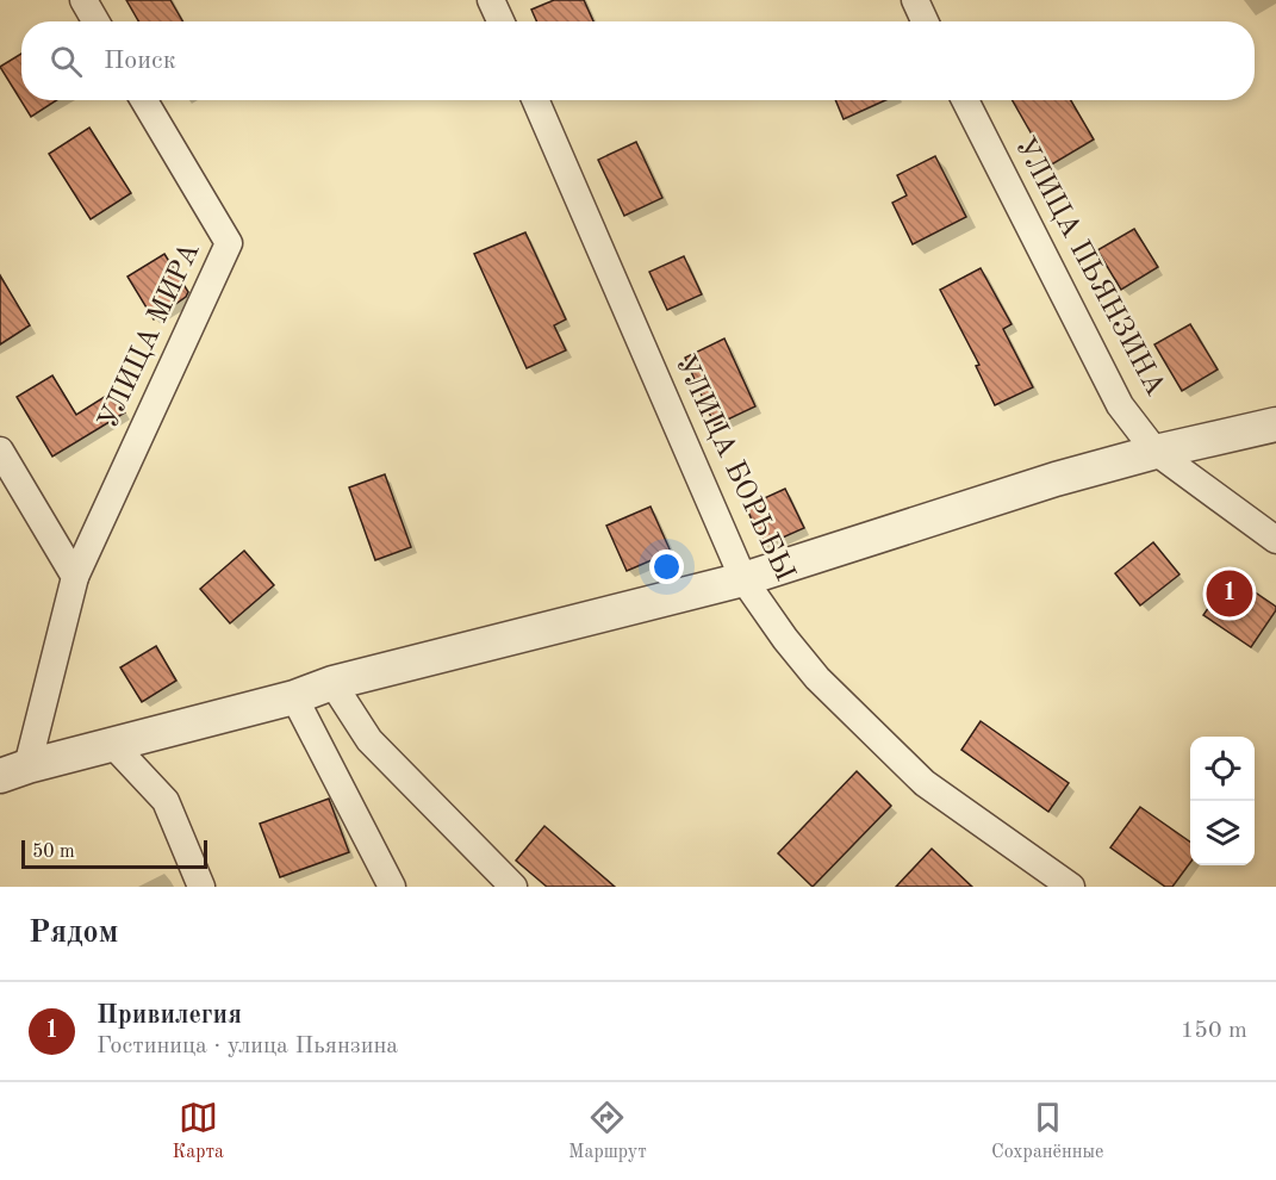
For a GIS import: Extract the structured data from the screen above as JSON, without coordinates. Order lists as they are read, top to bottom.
{
  "streets": {
    "street": ["УЛИЦА ПЬЯНЗИНА", "УЛИЦА МИРА", "УЛИЦА БОРЬБЫ"]
  },
  "scale_bar": "50 m",
  "page": {
    "search": "Поиск",
    "pins": "1",
    "scale": "50 m",
    "heading": "Рядом",
    "list": [
      {
        "mark": "1",
        "name": "Привилегия",
        "note": "Гостиница · улица Пьянзина",
        "value": "150 m"
      }
    ],
    "nav": ["Карта", "Маршрут", "Сохранённые"]
  }
}
